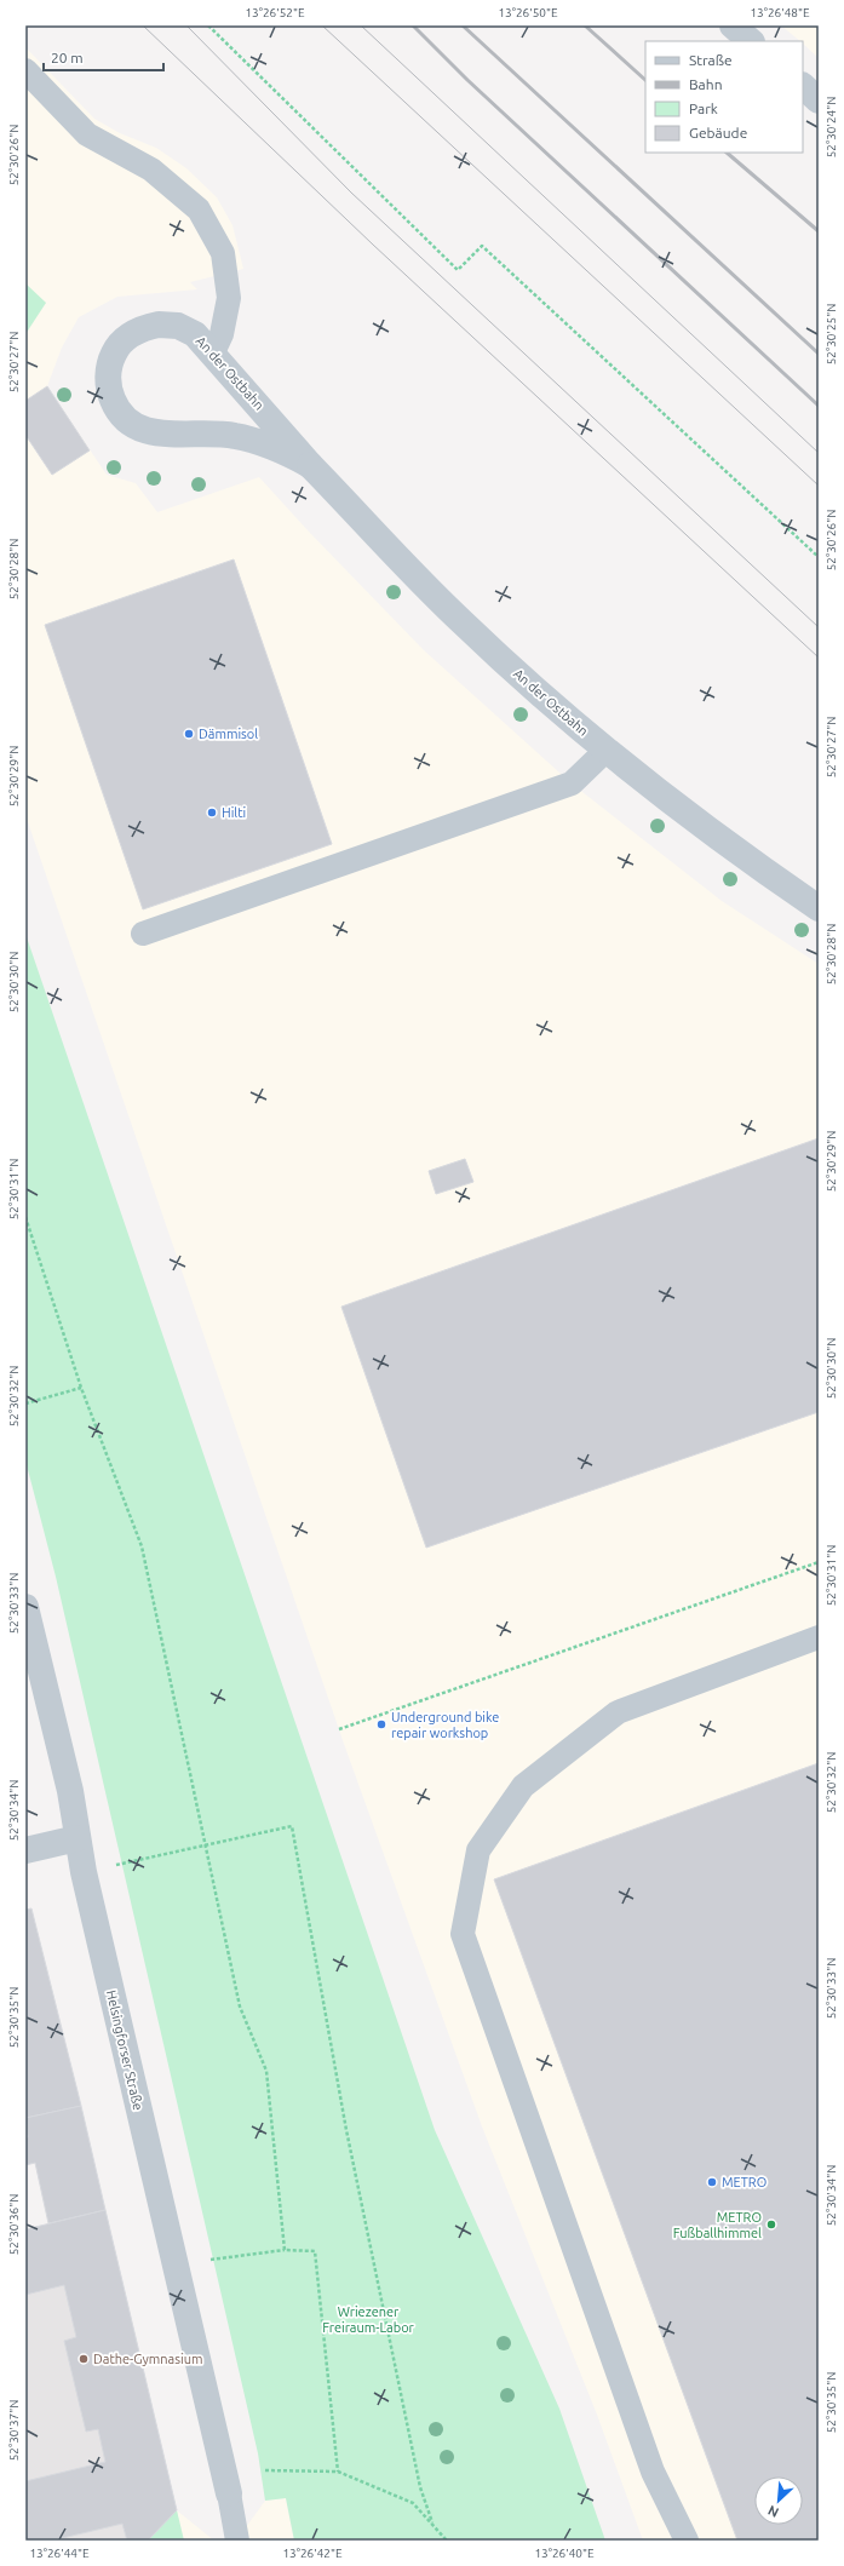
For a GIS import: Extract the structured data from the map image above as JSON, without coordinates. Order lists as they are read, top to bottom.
{
  "streets": {
    "street": ["An der Ostbahn", "Helsingforser Straße"]
  },
  "parks": ["Wriezener Freiraum-Labor"],
  "places": [
    "Dämmisol",
    "Hilti",
    "Underground bike repair workshop",
    "METRO",
    "METRO Fußballhimmel",
    "Dathe-Gymnasium"
  ],
  "legend": [
    "Straße",
    "Bahn",
    "Park",
    "Gebäude"
  ],
  "scale_bar": "20 m",
  "north": "bottom left",
  "coordinates": [
    "13°26'52\"E",
    "13°26'50\"E",
    "13°26'48\"E",
    "52°30'24\"N",
    "52°30'26\"N",
    "52°30'25\"N",
    "52°30'27\"N",
    "52°30'28\"N",
    "52°30'29\"N",
    "52°30'30\"N",
    "52°30'31\"N",
    "52°30'32\"N",
    "52°30'33\"N",
    "52°30'34\"N",
    "52°30'35\"N",
    "52°30'36\"N",
    "52°30'37\"N",
    "13°26'44\"E",
    "13°26'42\"E",
    "13°26'40\"E"
  ]
}
